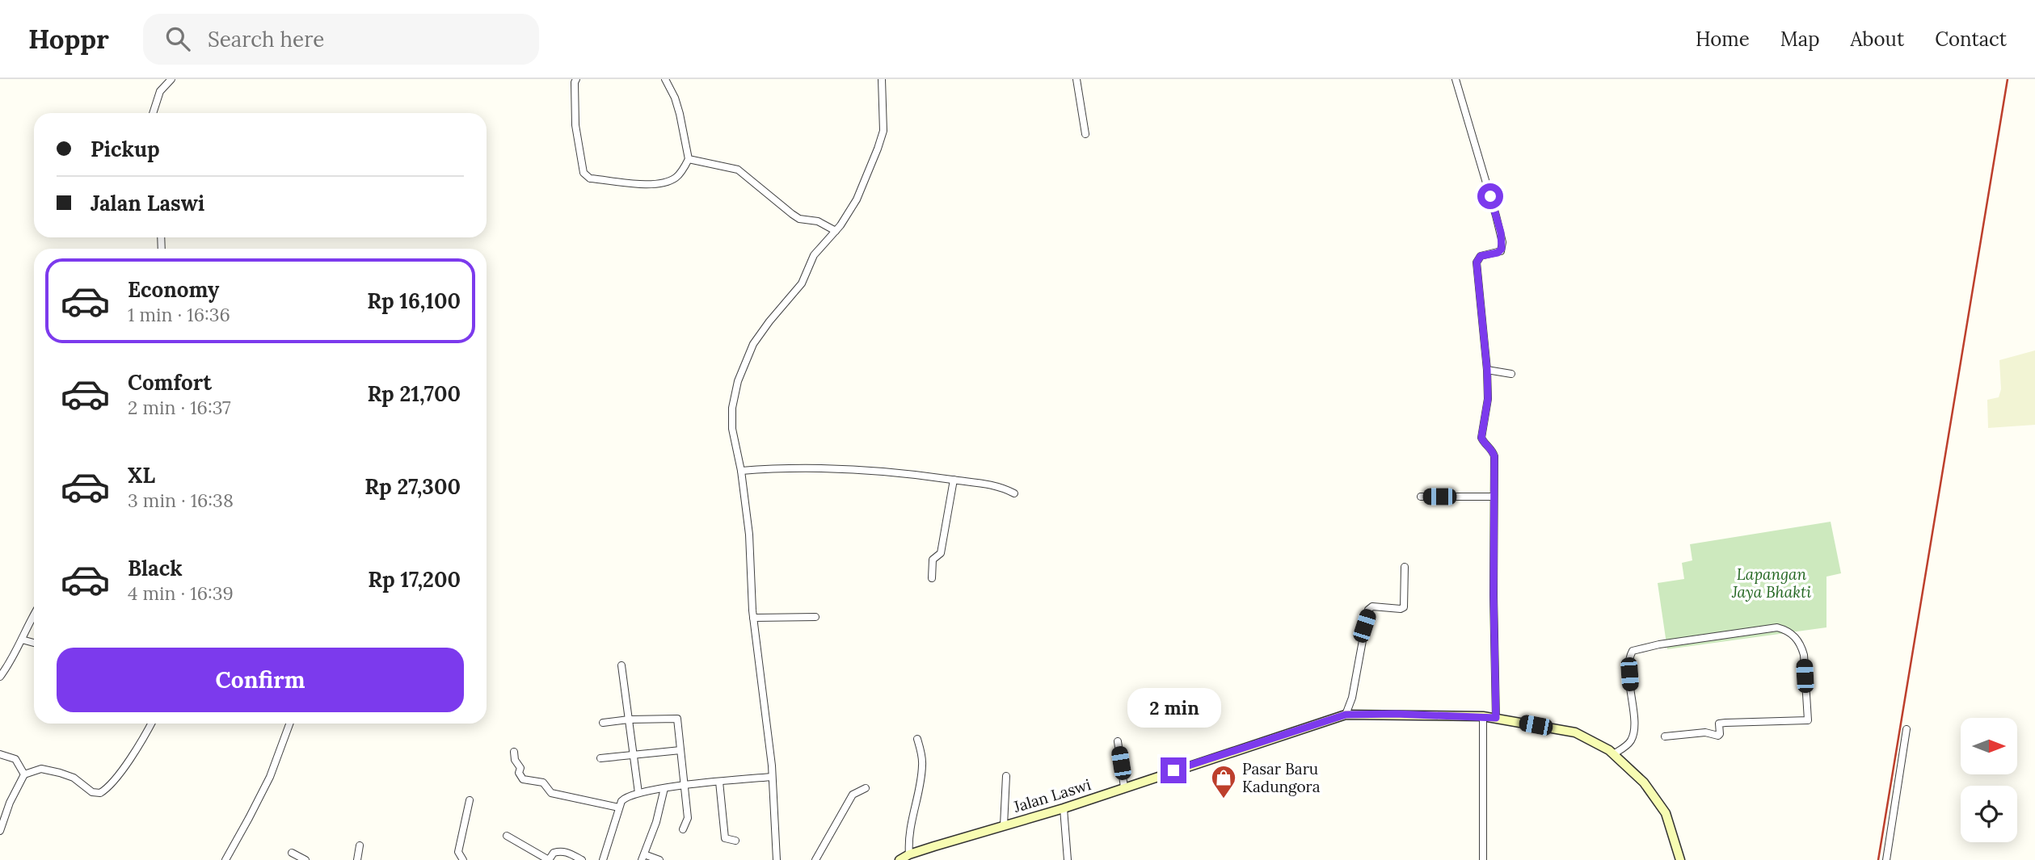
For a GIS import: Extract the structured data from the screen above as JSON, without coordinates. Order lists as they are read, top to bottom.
{
  "streets": {
    "street": ["Jalan Laswi"]
  },
  "parks": ["Lapangan Jaya Bhakti"],
  "places": {
    "shop": ["Pasar Baru Kadungora"]
  },
  "north": "right",
  "page": {
    "header": "Hoppr",
    "search": "Search here",
    "nav": [
      "Home",
      "Map",
      "About",
      "Contact"
    ],
    "banner": ["Pickup", "Jalan Laswi"],
    "list": [
      {
        "name": "Economy",
        "note": "1 min · 16:36",
        "value": "Rp 16,100"
      },
      {
        "name": "Comfort",
        "note": "2 min · 16:37",
        "value": "Rp 21,700"
      },
      {
        "name": "XL",
        "note": "3 min · 16:38",
        "value": "Rp 27,300"
      },
      {
        "name": "Black",
        "note": "4 min · 16:39",
        "value": "Rp 17,200"
      }
    ],
    "buttons": "Confirm",
    "bubble": "2 min"
  }
}
